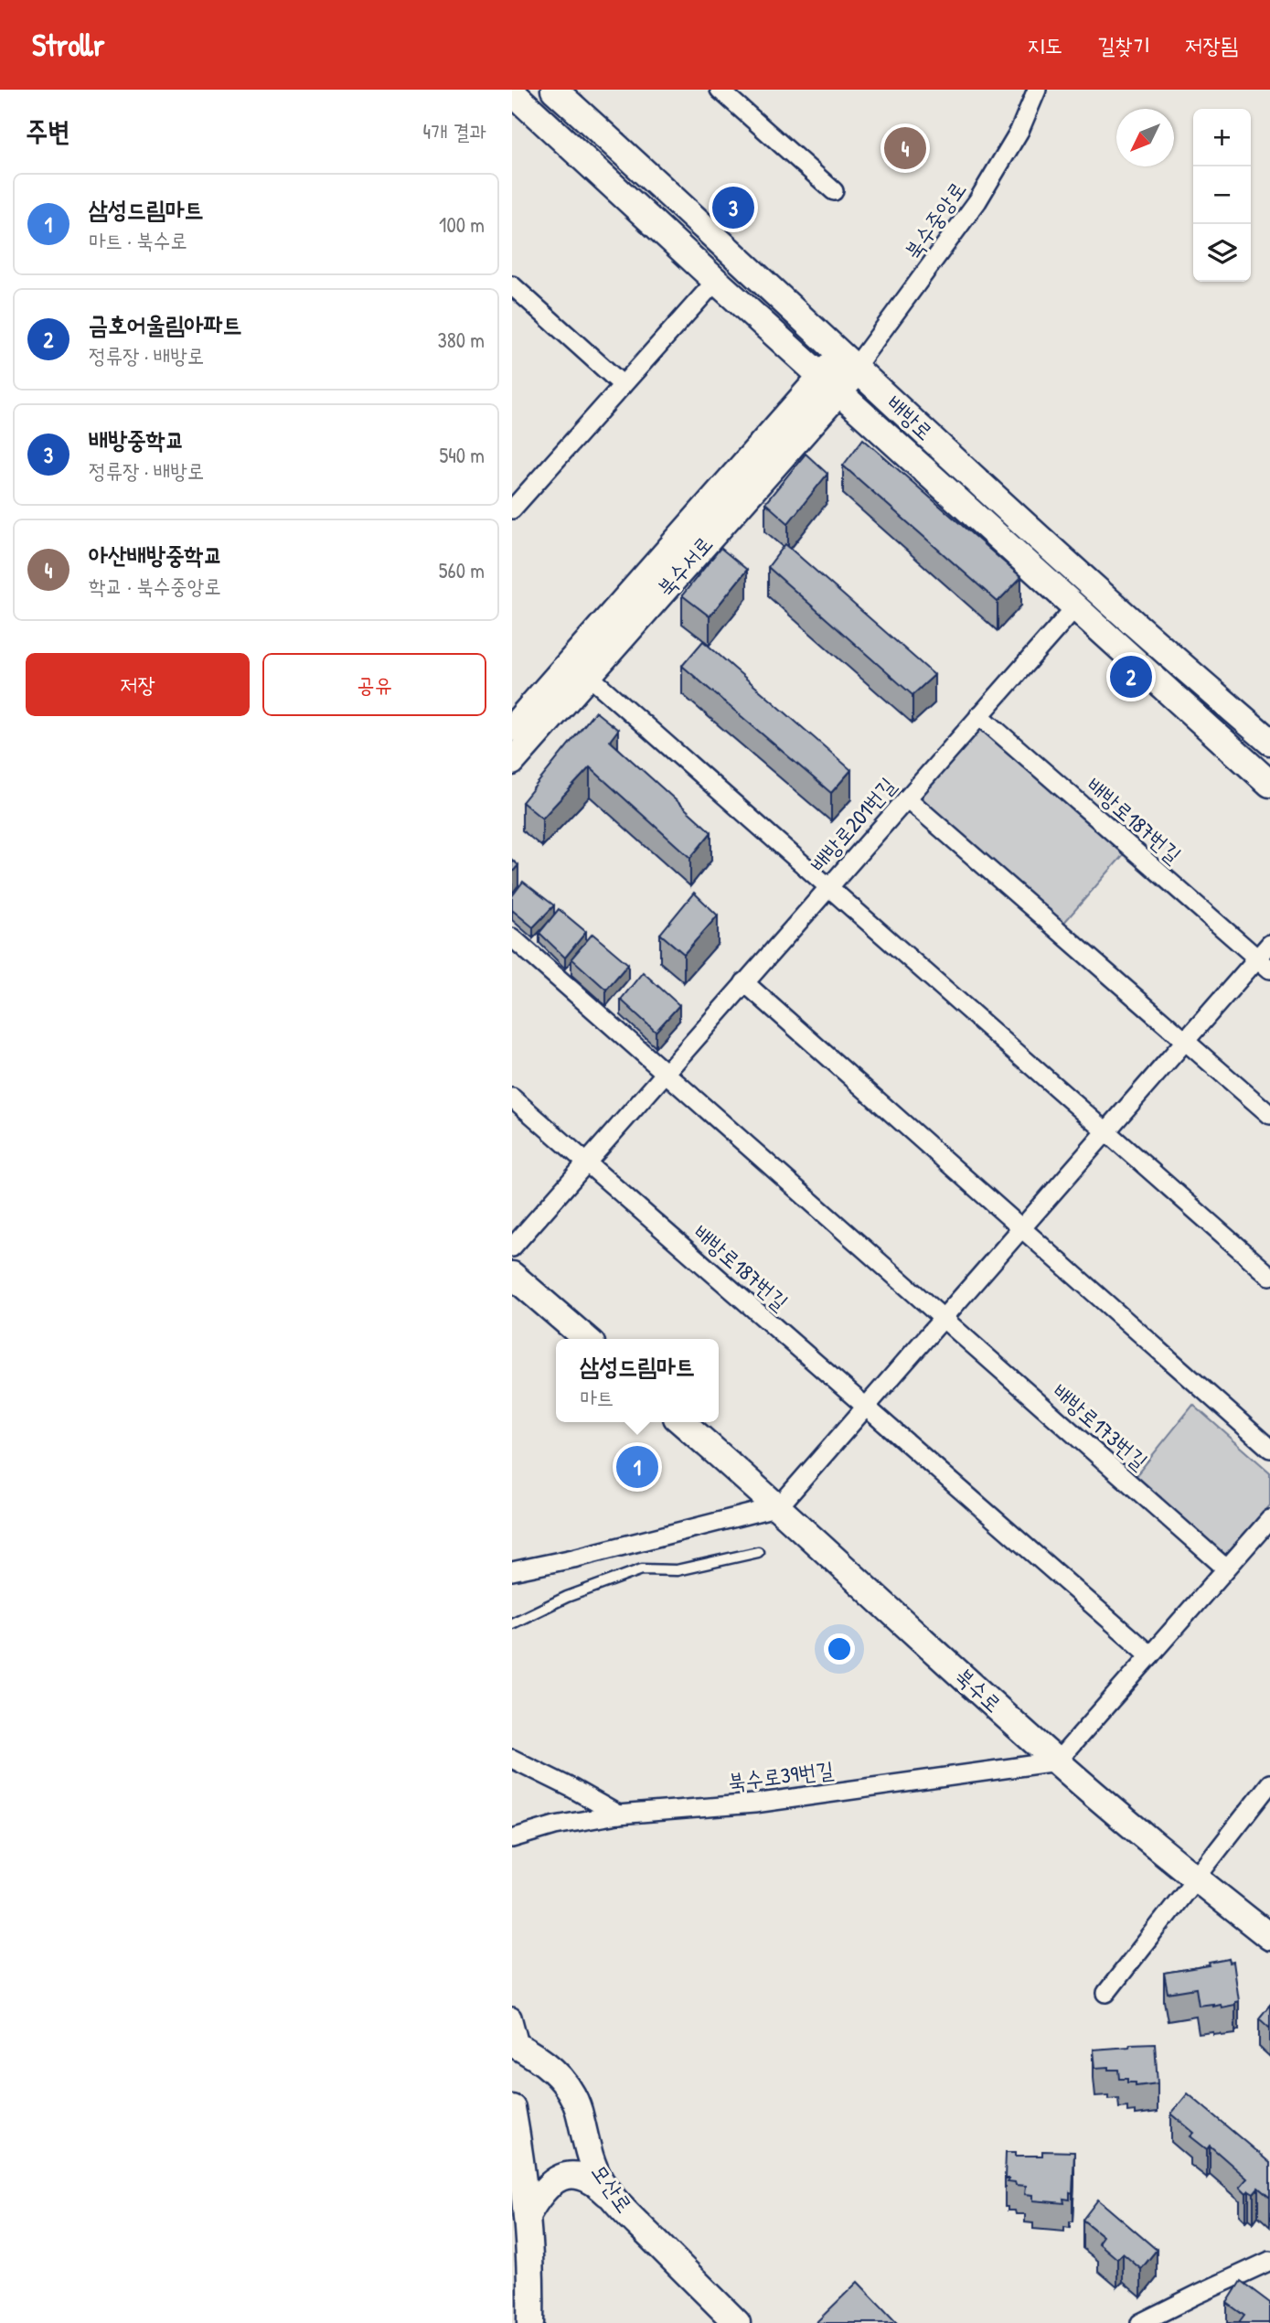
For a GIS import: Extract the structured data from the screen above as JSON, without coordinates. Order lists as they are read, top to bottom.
{
  "streets": {
    "street": [
      "북수중앙로",
      "배방로",
      "북수서로",
      "배방로187번길",
      "배방로201번길",
      "배방로173번길",
      "북수로",
      "북수로39번길",
      "모산로"
    ]
  },
  "crossings": [
    ["북수중앙로", "배방로"],
    ["북수중앙로", "북수서로"],
    ["배방로", "북수서로"],
    ["배방로", "배방로201번길"],
    ["배방로187번길", "배방로201번길"],
    ["북수로", "북수로39번길"]
  ],
  "north": "bottom left",
  "page": {
    "header": "Strollr",
    "nav": ["지도", "길찾기", "저장됨"],
    "heading": ["주변", "4개 결과"],
    "map_buttons": ["+", "−"],
    "pins": [
      "4",
      "3",
      "2",
      "1"
    ],
    "list": [
      {
        "mark": "1",
        "name": "삼성드림마트",
        "note": "마트 · 북수로",
        "value": "100 m"
      },
      {
        "mark": "2",
        "name": "금호어울림아파트",
        "note": "정류장 · 배방로",
        "value": "380 m"
      },
      {
        "mark": "3",
        "name": "배방중학교",
        "note": "정류장 · 배방로",
        "value": "540 m"
      },
      {
        "mark": "4",
        "name": "아산배방중학교",
        "note": "학교 · 북수중앙로",
        "value": "560 m"
      }
    ],
    "buttons": ["저장", "공유"],
    "popup": ["삼성드림마트", "마트"]
  }
}
